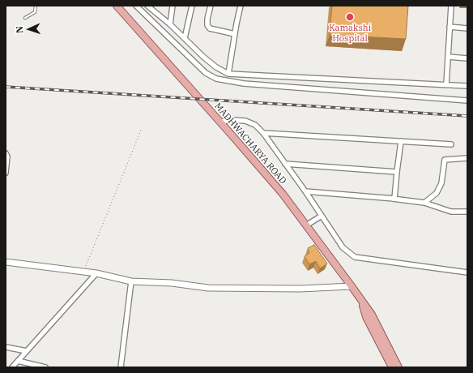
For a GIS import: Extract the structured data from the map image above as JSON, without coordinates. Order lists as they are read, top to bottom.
{
  "streets": {
    "main road": ["MADHWACHARYA ROAD"]
  },
  "places": ["Kamakshi Hospital"],
  "north": "left"
}
